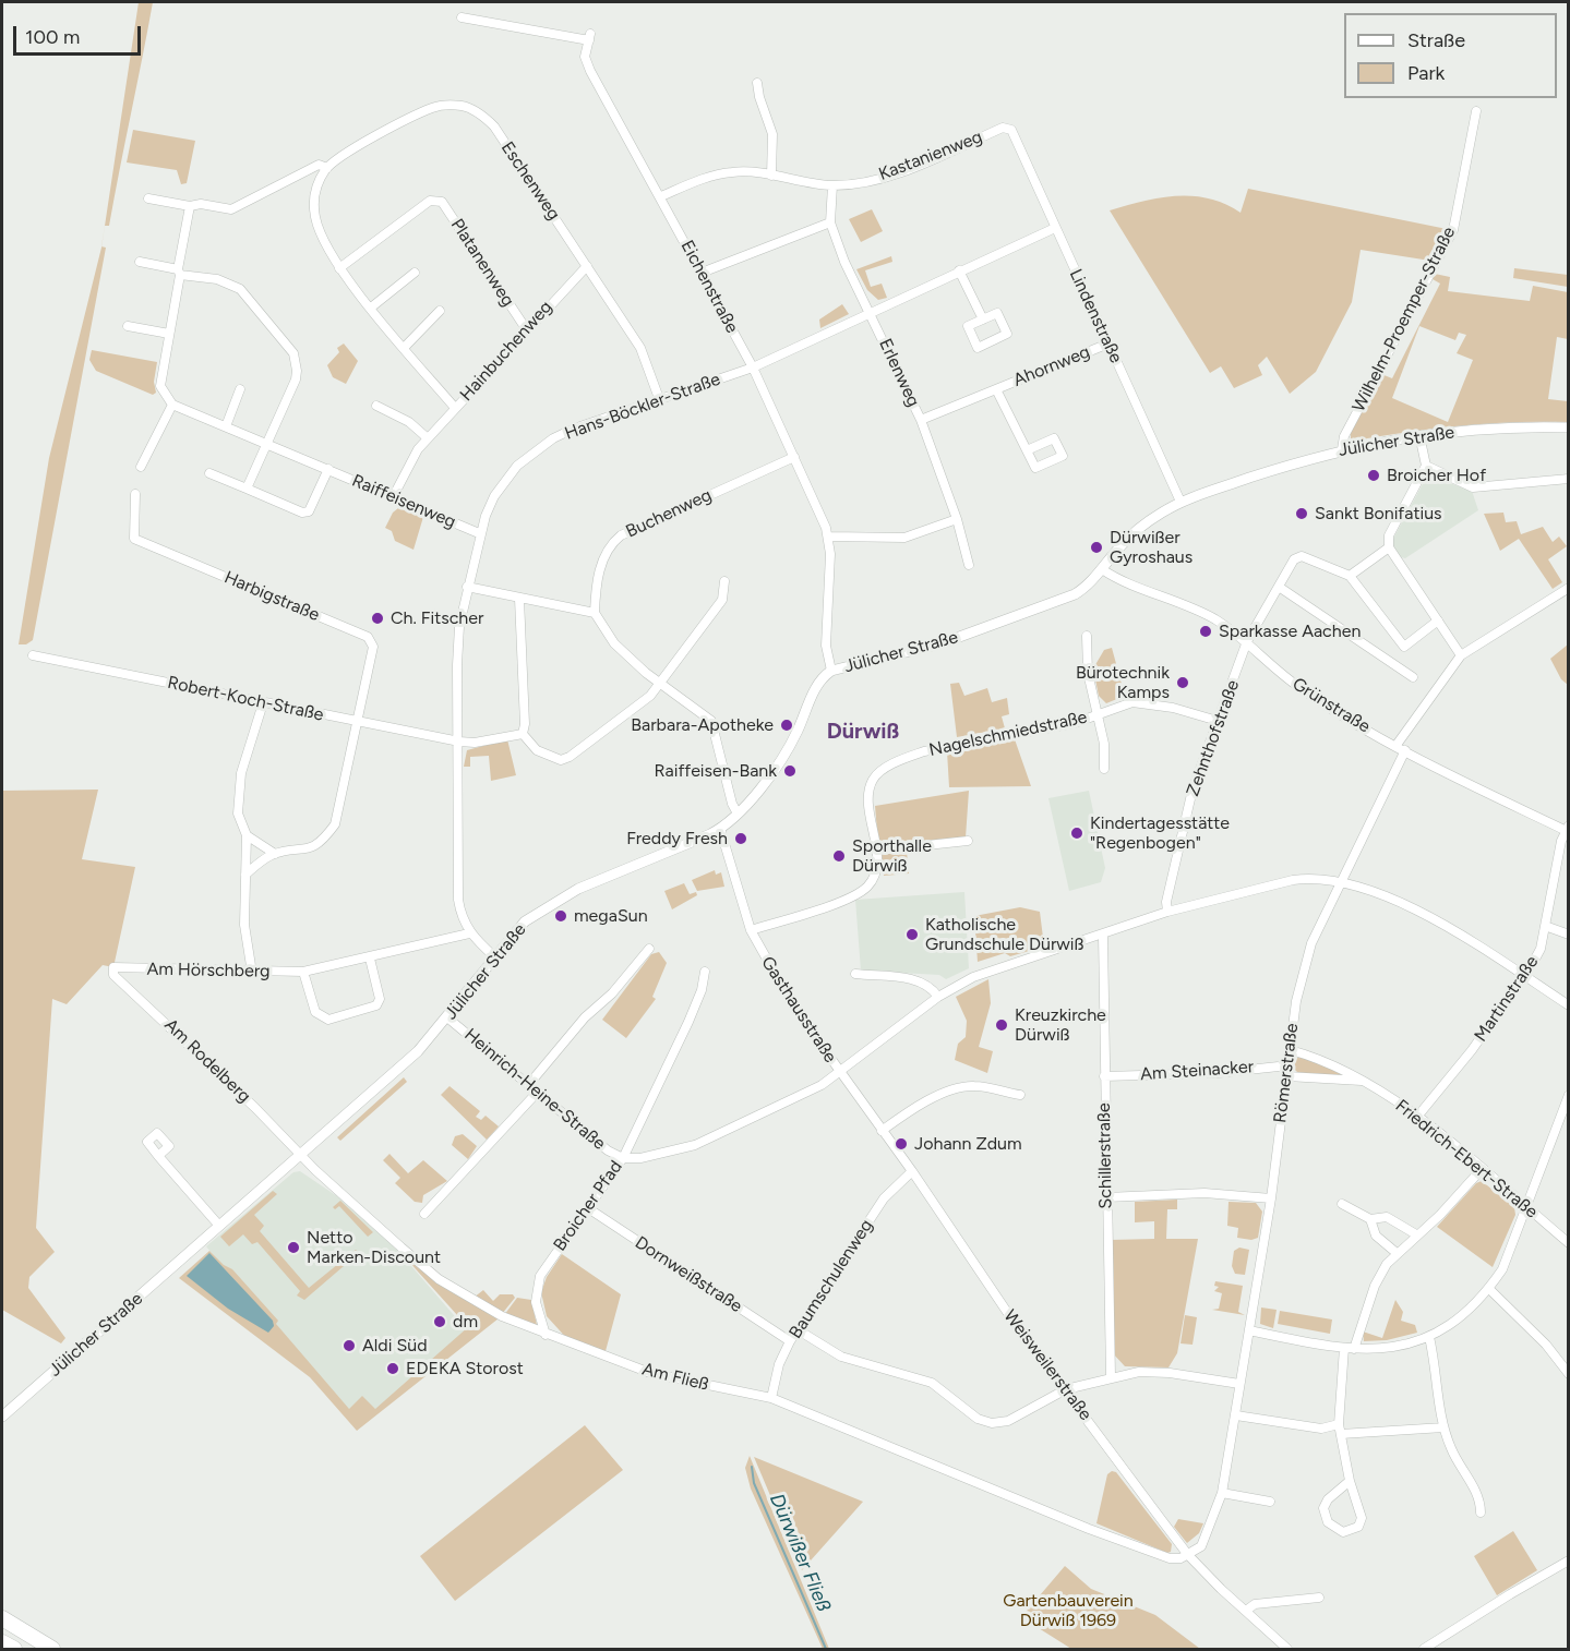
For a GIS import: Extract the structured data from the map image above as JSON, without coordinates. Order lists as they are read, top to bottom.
{
  "streets": {
    "street": [
      "Kastanienweg",
      "Eschenweg",
      "Platanenweg",
      "Eichenstraße",
      "Lindenstraße",
      "Wilhelm-Proemper-Straße",
      "Hainbuchenweg",
      "Ahornweg",
      "Erlenweg",
      "Hans-Böckler-Straße",
      "Jülicher Straße",
      "Raiffeisenweg",
      "Buchenweg",
      "Harbigstraße",
      "Robert-Koch-Straße",
      "Grünstraße",
      "Nagelschmiedstraße",
      "Zehnthofstraße",
      "Am Hörschberg",
      "Martinstraße",
      "Gasthausstraße",
      "Am Rodelberg",
      "Am Steinacker",
      "Römerstraße",
      "Heinrich-Heine-Straße",
      "Schillerstraße",
      "Friedrich-Ebert-Straße",
      "Broicher Pfad",
      "Dornweißstraße",
      "Baumschulenweg",
      "Weisweilerstraße",
      "Am Fließ"
    ]
  },
  "crossings": [
    ["Kastanienweg", "Eichenstraße"],
    ["Kastanienweg", "Lindenstraße"],
    ["Kastanienweg", "Erlenweg"],
    ["Eschenweg", "Hainbuchenweg"],
    ["Eschenweg", "Hans-Böckler-Straße"],
    ["Platanenweg", "Hainbuchenweg"],
    ["Eichenstraße", "Hans-Böckler-Straße"],
    ["Eichenstraße", "Jülicher Straße"],
    ["Eichenstraße", "Buchenweg"],
    ["Lindenstraße", "Ahornweg"],
    ["Lindenstraße", "Hans-Böckler-Straße"],
    ["Lindenstraße", "Jülicher Straße"],
    ["Wilhelm-Proemper-Straße", "Jülicher Straße"],
    ["Hainbuchenweg", "Raiffeisenweg"],
    ["Ahornweg", "Erlenweg"],
    ["Erlenweg", "Hans-Böckler-Straße"],
    ["Hans-Böckler-Straße", "Jülicher Straße"],
    ["Hans-Böckler-Straße", "Raiffeisenweg"],
    ["Hans-Böckler-Straße", "Robert-Koch-Straße"],
    ["Hans-Böckler-Straße", "Am Hörschberg"],
    ["Jülicher Straße", "Grünstraße"],
    ["Jülicher Straße", "Gasthausstraße"],
    ["Jülicher Straße", "Am Rodelberg"],
    ["Jülicher Straße", "Heinrich-Heine-Straße"],
    ["Jülicher Straße", "Am Fließ"],
    ["Harbigstraße", "Robert-Koch-Straße"],
    ["Grünstraße", "Zehnthofstraße"],
    ["Grünstraße", "Martinstraße"],
    ["Grünstraße", "Römerstraße"],
    ["Nagelschmiedstraße", "Zehnthofstraße"],
    ["Nagelschmiedstraße", "Gasthausstraße"],
    ["Zehnthofstraße", "Heinrich-Heine-Straße"],
    ["Am Hörschberg", "Am Rodelberg"],
    ["Martinstraße", "Heinrich-Heine-Straße"],
    ["Martinstraße", "Friedrich-Ebert-Straße"],
    ["Gasthausstraße", "Heinrich-Heine-Straße"],
    ["Gasthausstraße", "Baumschulenweg"],
    ["Gasthausstraße", "Weisweilerstraße"],
    ["Am Rodelberg", "Am Fließ"],
    ["Am Steinacker", "Römerstraße"],
    ["Am Steinacker", "Schillerstraße"],
    ["Römerstraße", "Heinrich-Heine-Straße"],
    ["Römerstraße", "Friedrich-Ebert-Straße"],
    ["Römerstraße", "Weisweilerstraße"],
    ["Römerstraße", "Am Fließ"],
    ["Heinrich-Heine-Straße", "Schillerstraße"],
    ["Heinrich-Heine-Straße", "Broicher Pfad"],
    ["Broicher Pfad", "Dornweißstraße"],
    ["Broicher Pfad", "Am Fließ"],
    ["Dornweißstraße", "Baumschulenweg"],
    ["Baumschulenweg", "Weisweilerstraße"],
    ["Baumschulenweg", "Am Fließ"],
    ["Weisweilerstraße", "Am Fließ"]
  ],
  "districts": ["Dürwiß"],
  "water": ["Dürwißer Fließ"],
  "parks": ["Gartenbauverein Dürwiß 1969"],
  "places": [
    "Broicher Hof",
    "Sankt Bonifatius",
    "Dürwißer Gyroshaus",
    "Ch. Fitscher",
    "Sparkasse Aachen",
    "Bürotechnik Kamps",
    "Barbara-Apotheke",
    "Raiffeisen-Bank",
    "Kindertagesstätte \"Regenbogen\"",
    "Freddy Fresh",
    "Sporthalle Dürwiß",
    "megaSun",
    "Katholische Grundschule Dürwiß",
    "Kreuzkirche Dürwiß",
    "Johann Zdum",
    "Netto Marken-Discount",
    "dm",
    "Aldi Süd",
    "EDEKA Storost"
  ],
  "legend": ["Straße", "Park"],
  "scale_bar": "100 m"
}
